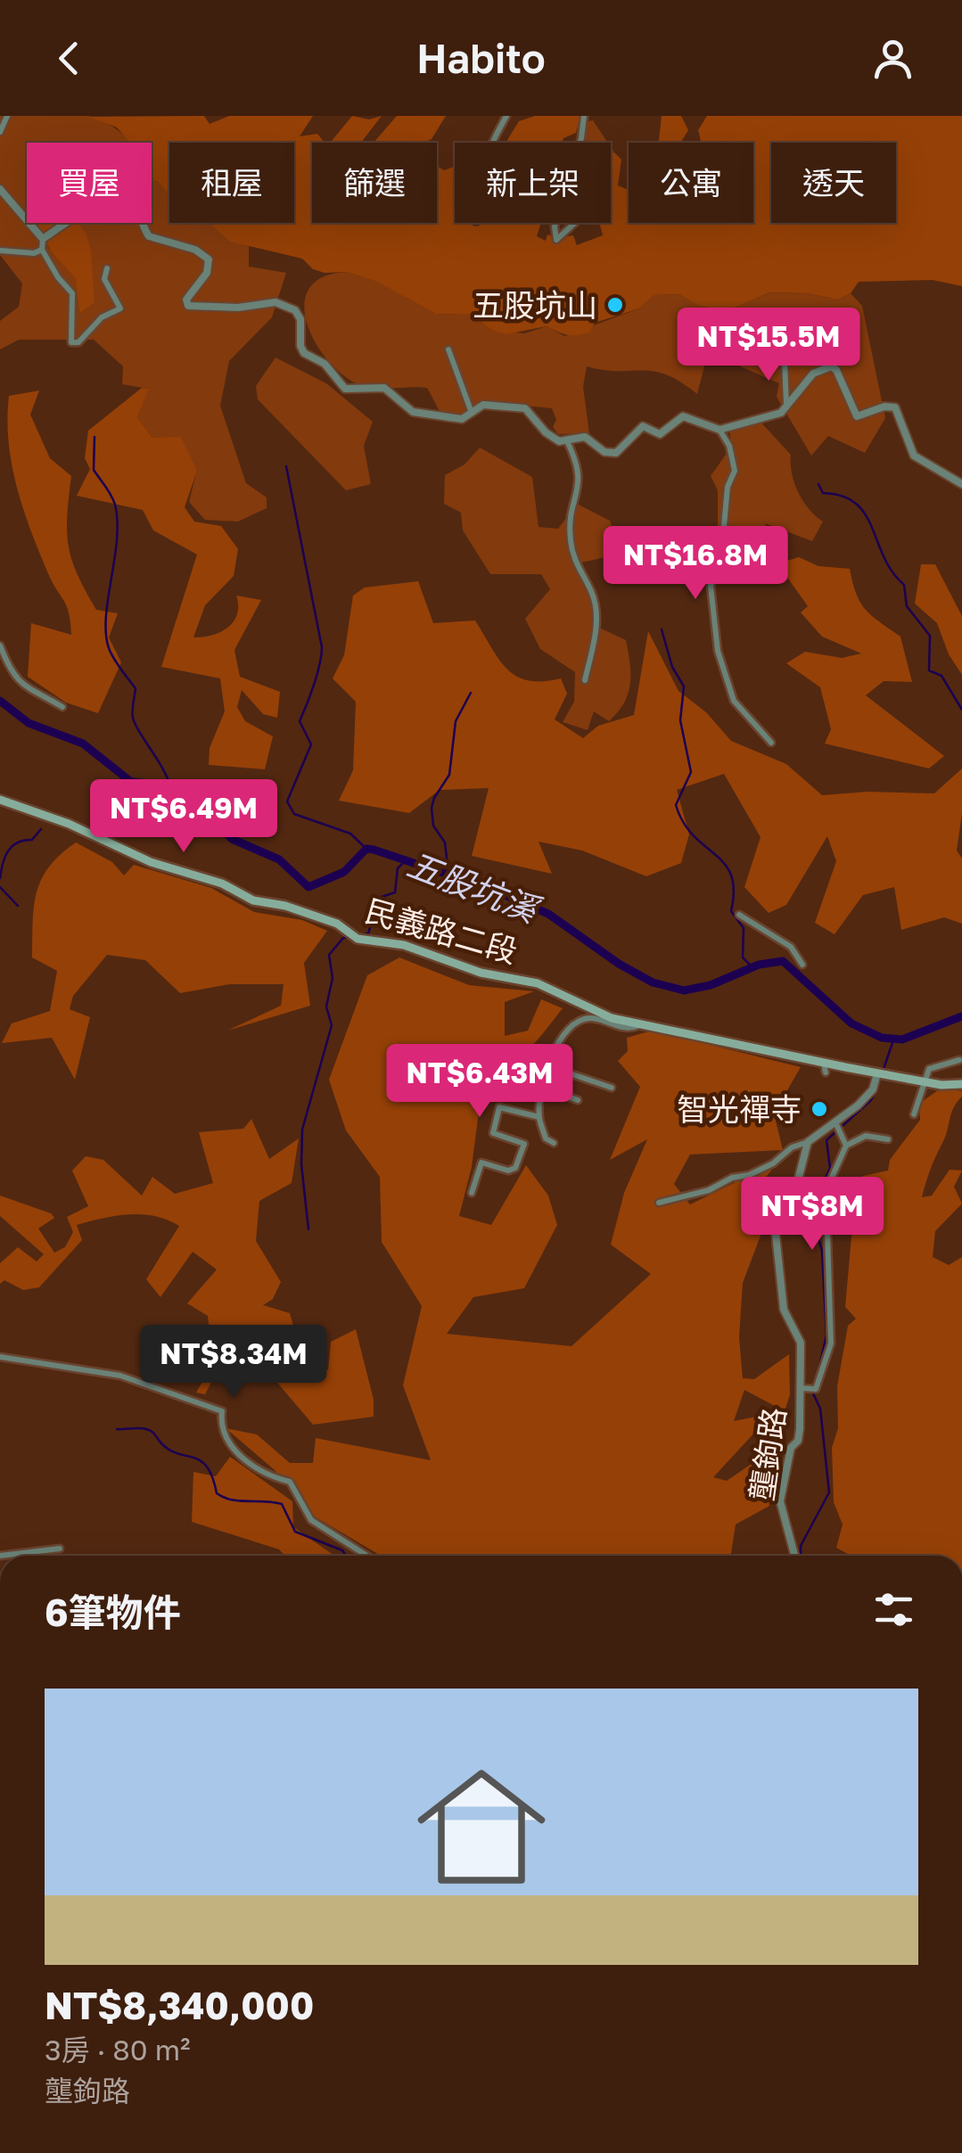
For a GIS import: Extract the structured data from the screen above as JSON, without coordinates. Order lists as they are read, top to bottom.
{
  "streets": {
    "main road": ["民義路二段"],
    "street": ["壟鉤路"]
  },
  "water": ["五股坑溪"],
  "places": ["五股坑山", "智光禪寺"],
  "page": {
    "header": "Habito",
    "chip": [
      "買屋",
      "租屋",
      "篩選",
      "新上架",
      "公寓",
      "透天"
    ],
    "price": [
      "NT$15.5M",
      "NT$16.8M",
      "NT$6.49M",
      "NT$6.43M",
      "NT$8M",
      "NT$8.34M"
    ],
    "heading": "6筆物件",
    "list": [
      {
        "name": "NT$8,340,000",
        "note": "3房 · 80 m² · 壟鉤路"
      }
    ]
  }
}
